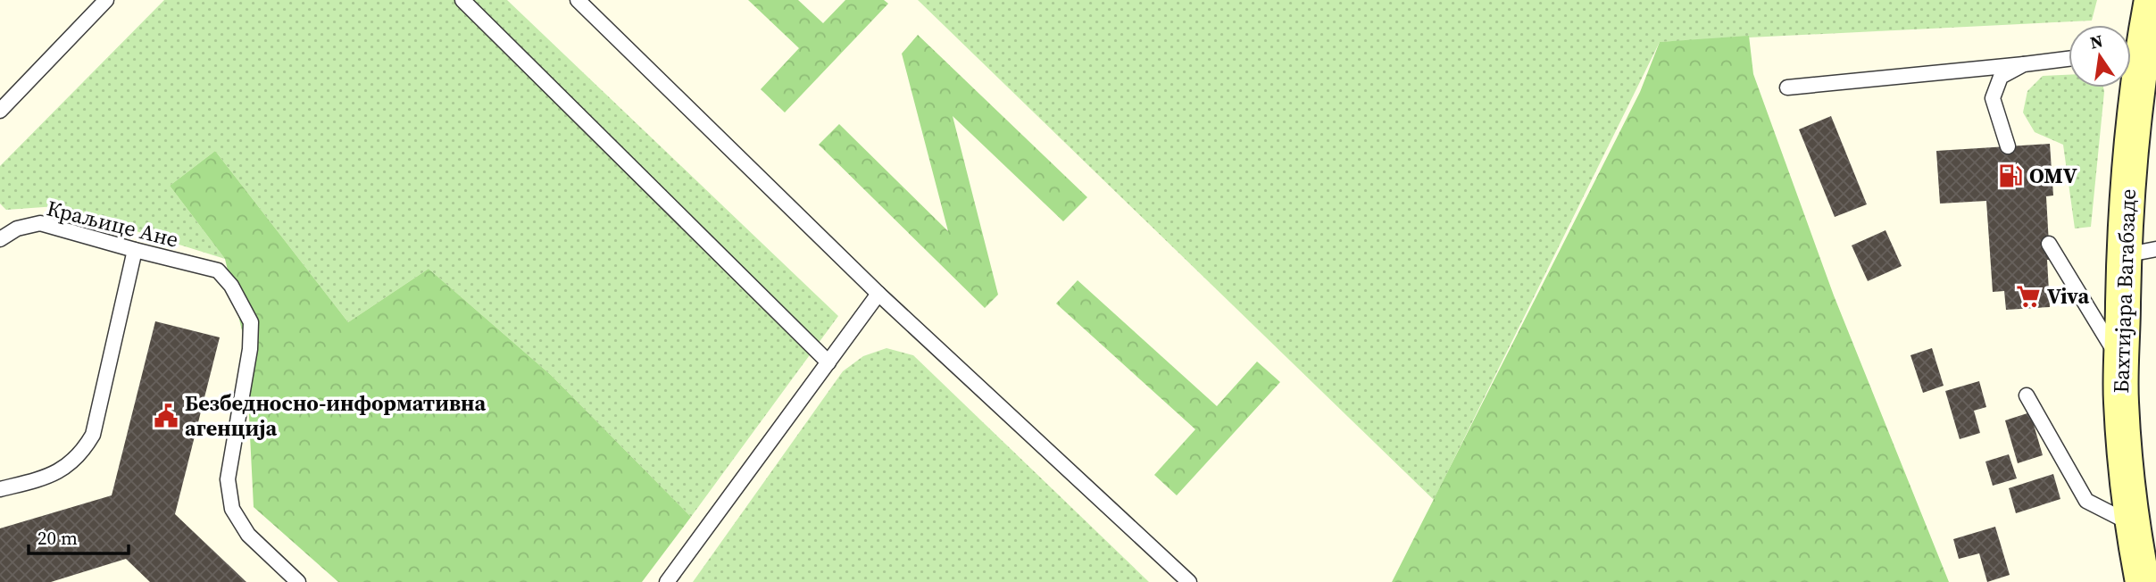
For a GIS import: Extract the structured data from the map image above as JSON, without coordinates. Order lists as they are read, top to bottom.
{
  "streets": {
    "main road": ["Бахтијара Вагабзаде"],
    "lane": ["Краљице Ане"]
  },
  "places": {
    "fuel station": ["OMV"],
    "supermarket": ["Viva"],
    "public building": ["Безбедносно-информативна агенција"]
  },
  "scale_bar": "20 m",
  "north": "top"
}
